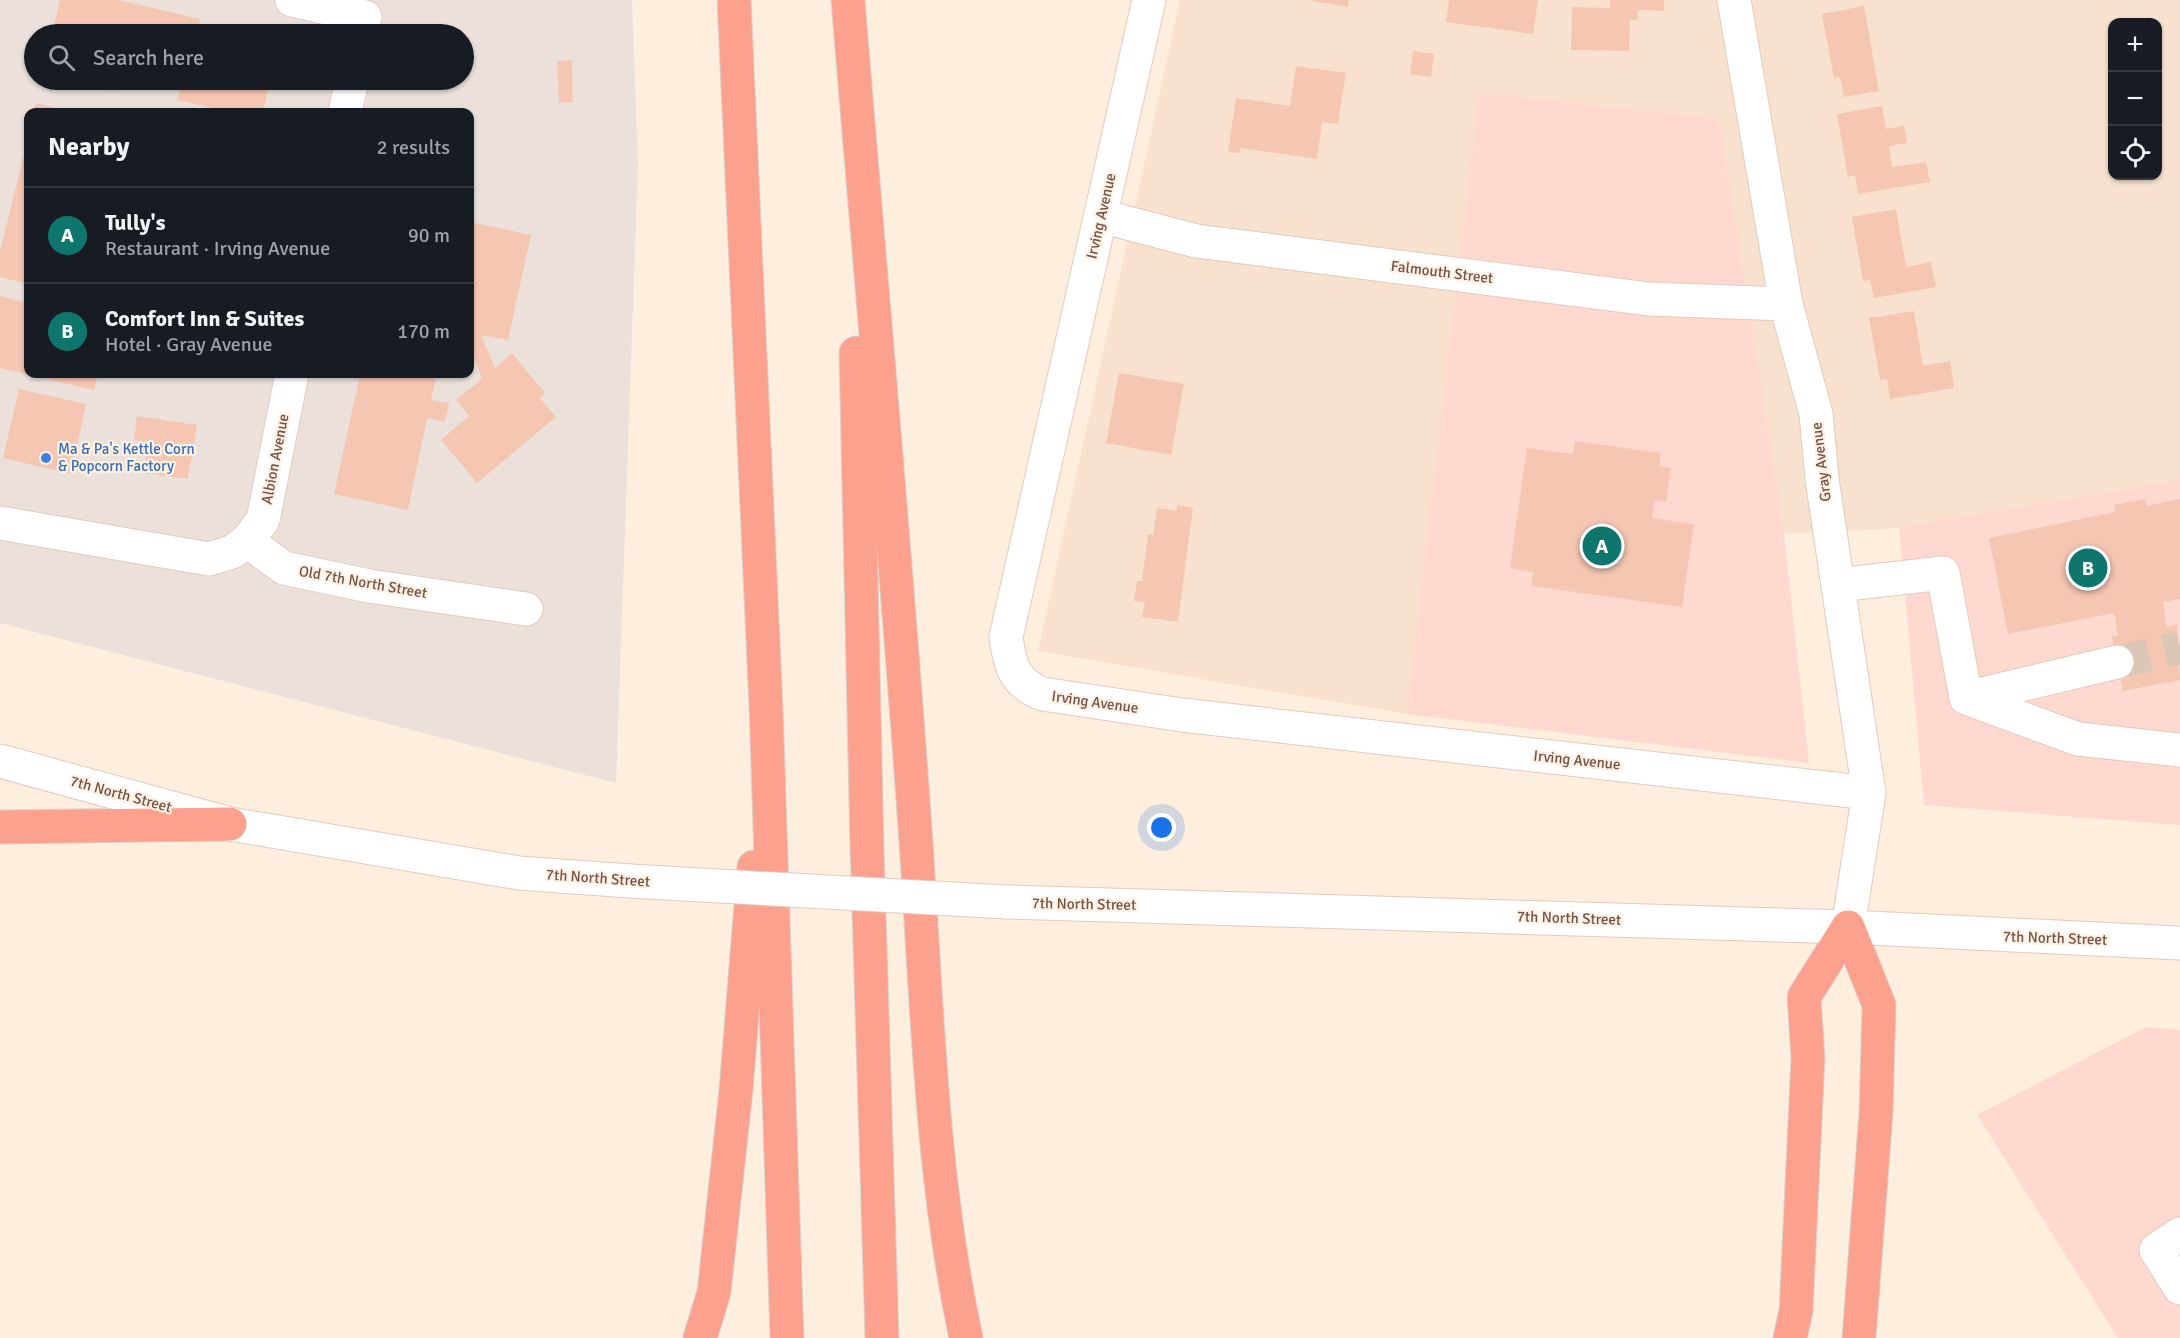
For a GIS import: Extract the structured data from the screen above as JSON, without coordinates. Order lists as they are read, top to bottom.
{
  "streets": {
    "street": [
      "Irving Avenue",
      "Falmouth Street",
      "Albion Avenue",
      "Gray Avenue",
      "Old 7th North Street",
      "7th North Street"
    ]
  },
  "crossings": [
    ["Irving Avenue", "Falmouth Street"],
    ["Irving Avenue", "Gray Avenue"],
    ["Falmouth Street", "Gray Avenue"],
    ["Albion Avenue", "Old 7th North Street"],
    ["Gray Avenue", "7th North Street"]
  ],
  "places": ["Ma & Pa's Kettle Corn & Popcorn Factory"],
  "page": {
    "map_buttons": ["+", "−"],
    "search": "Search here",
    "heading": ["Nearby", "2 results"],
    "list": [
      {
        "mark": "A",
        "name": "Tully's",
        "note": "Restaurant · Irving Avenue",
        "value": "90 m"
      },
      {
        "mark": "B",
        "name": "Comfort Inn & Suites",
        "note": "Hotel · Gray Avenue",
        "value": "170 m"
      }
    ],
    "pins": ["A", "B"]
  }
}
